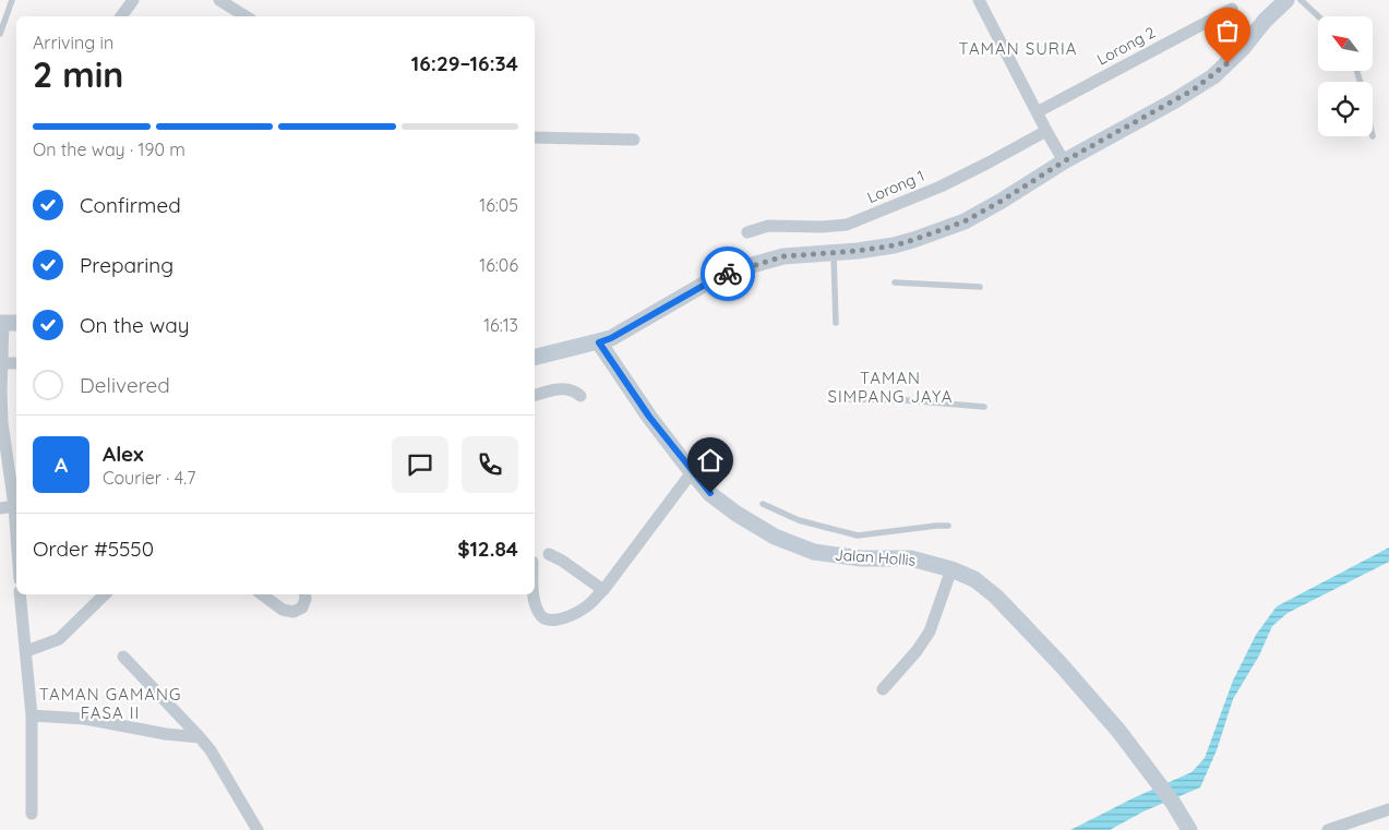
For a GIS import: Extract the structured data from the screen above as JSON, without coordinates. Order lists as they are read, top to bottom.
{
  "streets": {
    "main road": ["Jalan Hollis"],
    "street": ["Lorong 2", "Lorong 1"]
  },
  "districts": ["TAMAN SURIA", "TAMAN SIMPANG JAYA", "TAMAN GAMANG FASA II"],
  "north": "top left",
  "page": {
    "heading": ["2 min", "Arriving in", "16:29–16:34"],
    "panel": [
      "Alex",
      "Courier · 4.7",
      "Order #5550",
      "$12.84"
    ],
    "bar": "On the way · 190 m",
    "list": [
      ["Confirmed", "16:05"],
      ["Preparing", "16:06"],
      ["On the way", "16:13"],
      "Delivered"
    ],
    "round": "A"
  }
}
